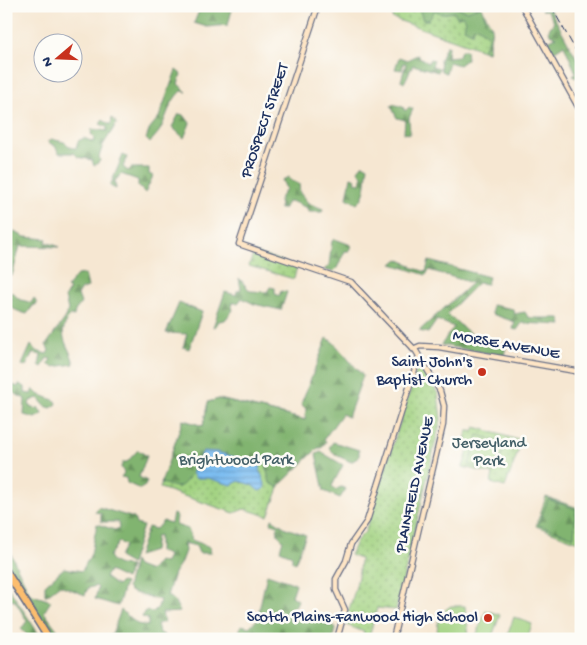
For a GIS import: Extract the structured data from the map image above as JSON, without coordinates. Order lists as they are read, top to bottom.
{
  "streets": {
    "street": ["PROSPECT STREET", "MORSE AVENUE", "PLAINFIELD AVENUE"]
  },
  "crossings": [
    ["PROSPECT STREET", "PLAINFIELD AVENUE"],
    ["MORSE AVENUE", "PLAINFIELD AVENUE"]
  ],
  "parks": ["Jerseyland Park", "Brightwood Park"],
  "places": ["Saint John's Baptist Church", "Scotch Plains-Fanwood High School"],
  "north": "left"
}
